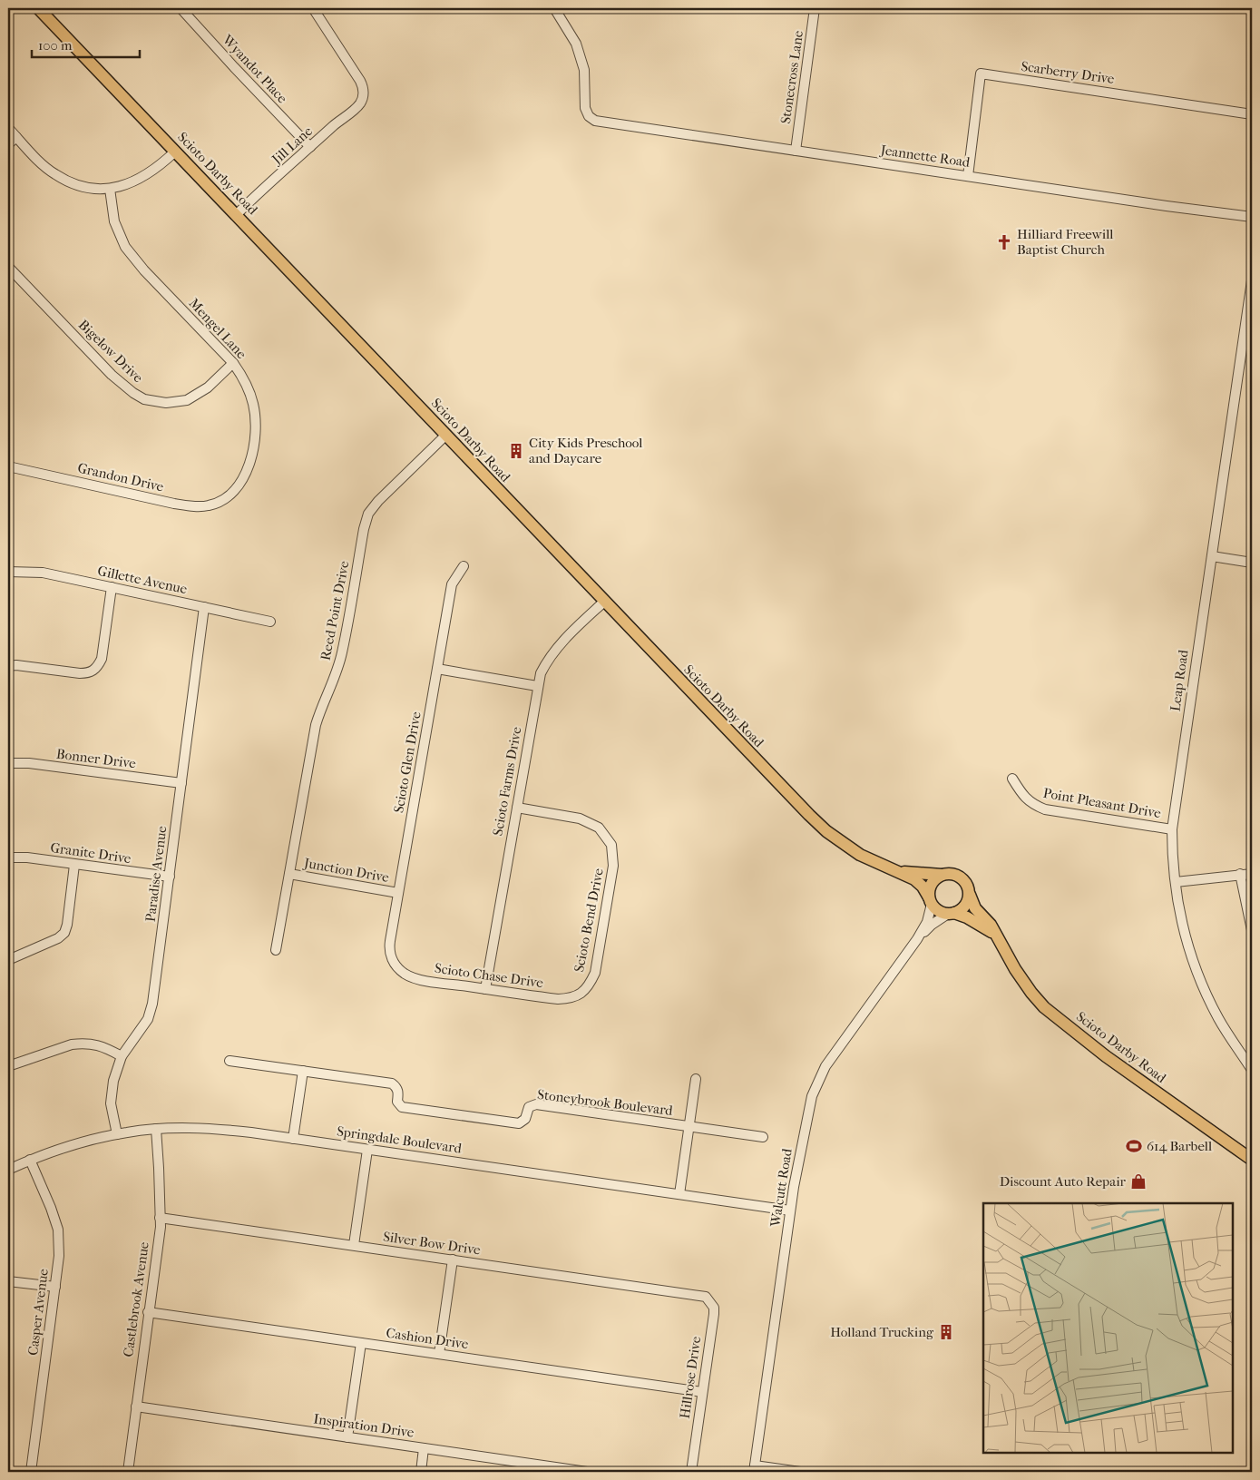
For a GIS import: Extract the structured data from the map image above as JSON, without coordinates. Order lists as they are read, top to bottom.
{
  "streets": {
    "main road": ["Scioto Darby Road"],
    "street": [
      "Wyandot Place",
      "Scarberry Drive",
      "Stonecross Lane",
      "Jill Lane",
      "Jeannette Road",
      "Mengel Lane",
      "Bigelow Drive",
      "Grandon Drive",
      "Gillette Avenue",
      "Reed Point Drive",
      "Leap Road",
      "Bonner Drive",
      "Scioto Glen Drive",
      "Scioto Farms Drive",
      "Point Pleasant Drive",
      "Granite Drive",
      "Junction Drive",
      "Paradise Avenue",
      "Scioto Bend Drive",
      "Scioto Chase Drive",
      "Stoneybrook Boulevard",
      "Springdale Boulevard",
      "Walcutt Road",
      "Silver Bow Drive",
      "Castlebrook Avenue",
      "Casper Avenue",
      "Cashion Drive",
      "Hillrose Drive",
      "Inspiration Drive"
    ]
  },
  "crossings": [
    ["Wyandot Place", "Jill Lane"],
    ["Scarberry Drive", "Jeannette Road"],
    ["Stonecross Lane", "Jeannette Road"],
    ["Jill Lane", "Scioto Darby Road"],
    ["Scioto Darby Road", "Reed Point Drive"],
    ["Scioto Darby Road", "Scioto Farms Drive"],
    ["Scioto Darby Road", "Walcutt Road"],
    ["Mengel Lane", "Bigelow Drive"],
    ["Mengel Lane", "Grandon Drive"],
    ["Gillette Avenue", "Paradise Avenue"],
    ["Reed Point Drive", "Junction Drive"],
    ["Leap Road", "Point Pleasant Drive"],
    ["Bonner Drive", "Paradise Avenue"],
    ["Scioto Glen Drive", "Junction Drive"],
    ["Scioto Glen Drive", "Scioto Chase Drive"],
    ["Scioto Farms Drive", "Scioto Bend Drive"],
    ["Scioto Farms Drive", "Scioto Chase Drive"],
    ["Granite Drive", "Paradise Avenue"],
    ["Paradise Avenue", "Springdale Boulevard"],
    ["Scioto Bend Drive", "Scioto Chase Drive"],
    ["Stoneybrook Boulevard", "Springdale Boulevard"],
    ["Springdale Boulevard", "Walcutt Road"],
    ["Springdale Boulevard", "Castlebrook Avenue"],
    ["Springdale Boulevard", "Casper Avenue"],
    ["Silver Bow Drive", "Castlebrook Avenue"],
    ["Silver Bow Drive", "Hillrose Drive"],
    ["Castlebrook Avenue", "Cashion Drive"],
    ["Castlebrook Avenue", "Inspiration Drive"],
    ["Cashion Drive", "Hillrose Drive"]
  ],
  "places": {
    "church": ["Hilliard Freewill Baptist Church"],
    "building": ["City Kids Preschool and Daycare", "Holland Trucking"],
    "sports": ["614 Barbell"],
    "shop": ["Discount Auto Repair"]
  },
  "scale_bar": "100 m"
}
